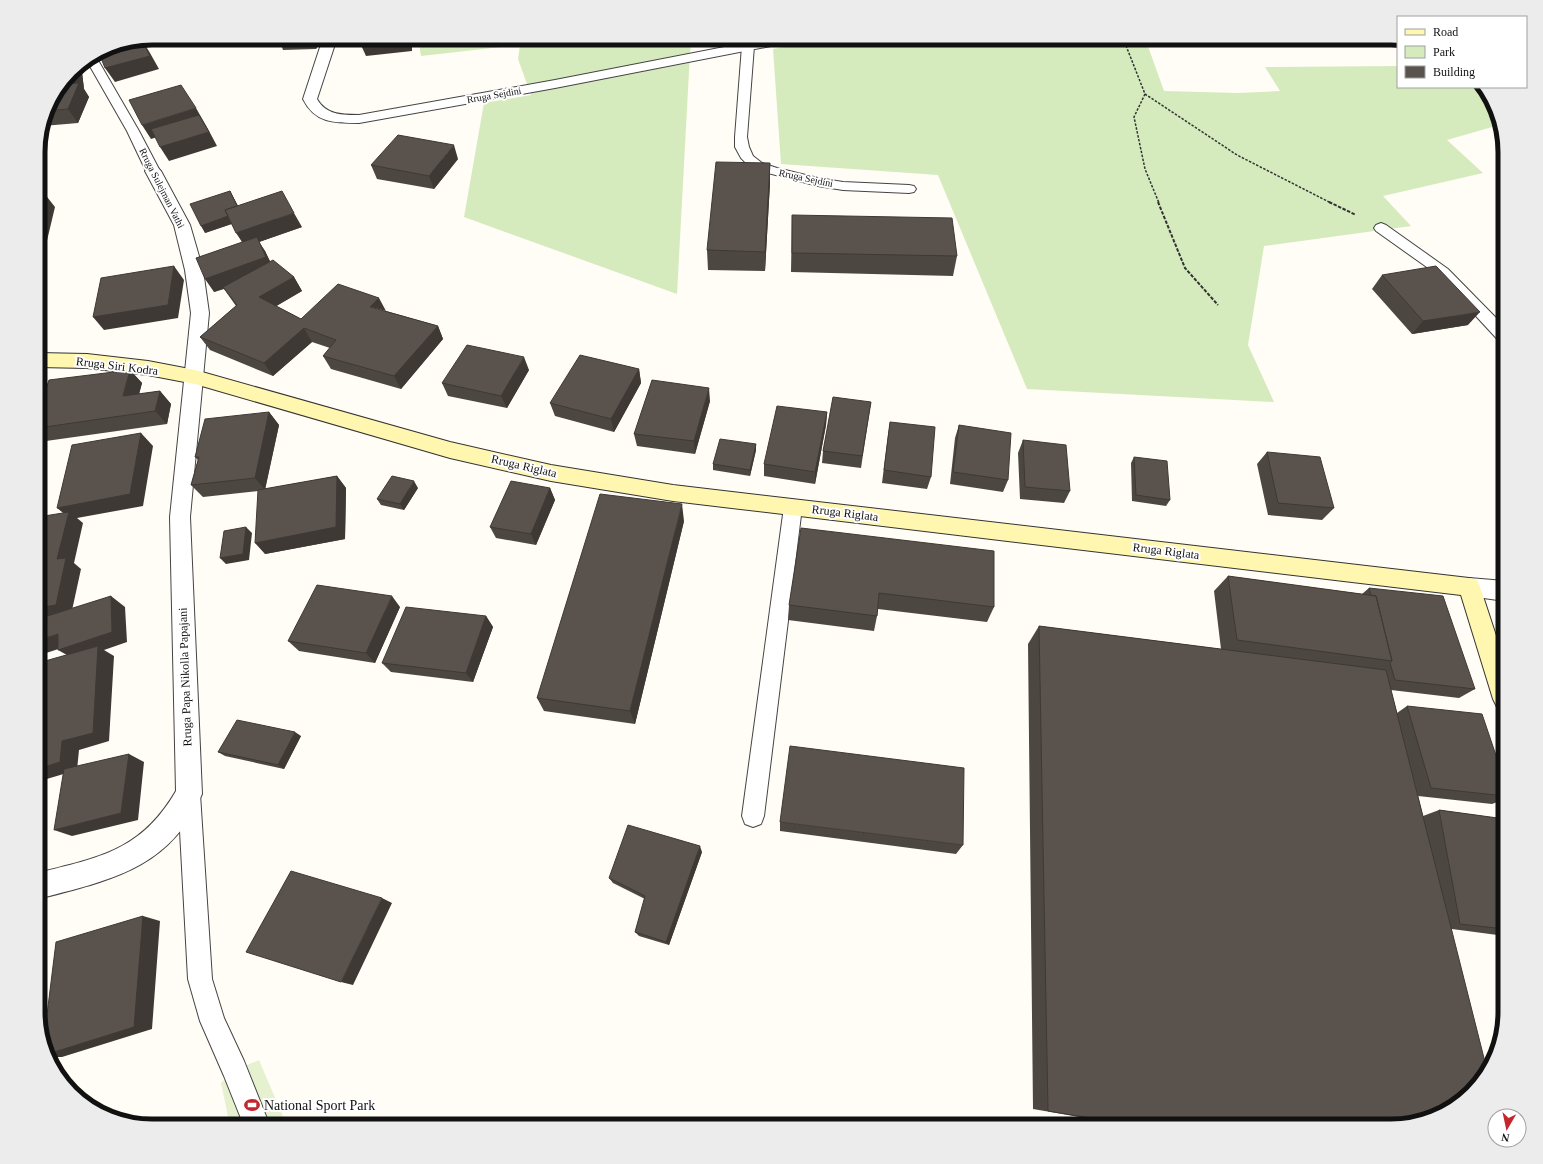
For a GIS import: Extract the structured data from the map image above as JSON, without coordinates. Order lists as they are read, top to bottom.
{
  "streets": {
    "main road": ["Rruga Siri Kodra", "Rruga Riglata"],
    "street": ["Rruga Sejdini", "Rruga Sulejman Vathi", "Rruga Papa Nikolla Papajani"]
  },
  "crossings": [
    ["Rruga Sulejman Vathi", "Rruga Siri Kodra"],
    ["Rruga Sulejman Vathi", "Rruga Riglata"],
    ["Rruga Sulejman Vathi", "Rruga Papa Nikolla Papajani"],
    ["Rruga Siri Kodra", "Rruga Riglata"],
    ["Rruga Siri Kodra", "Rruga Papa Nikolla Papajani"],
    ["Rruga Riglata", "Rruga Papa Nikolla Papajani"]
  ],
  "places": {
    "sports": ["National Sport Park"]
  },
  "legend": ["Road", "Park", "Building"],
  "north": "bottom"
}
